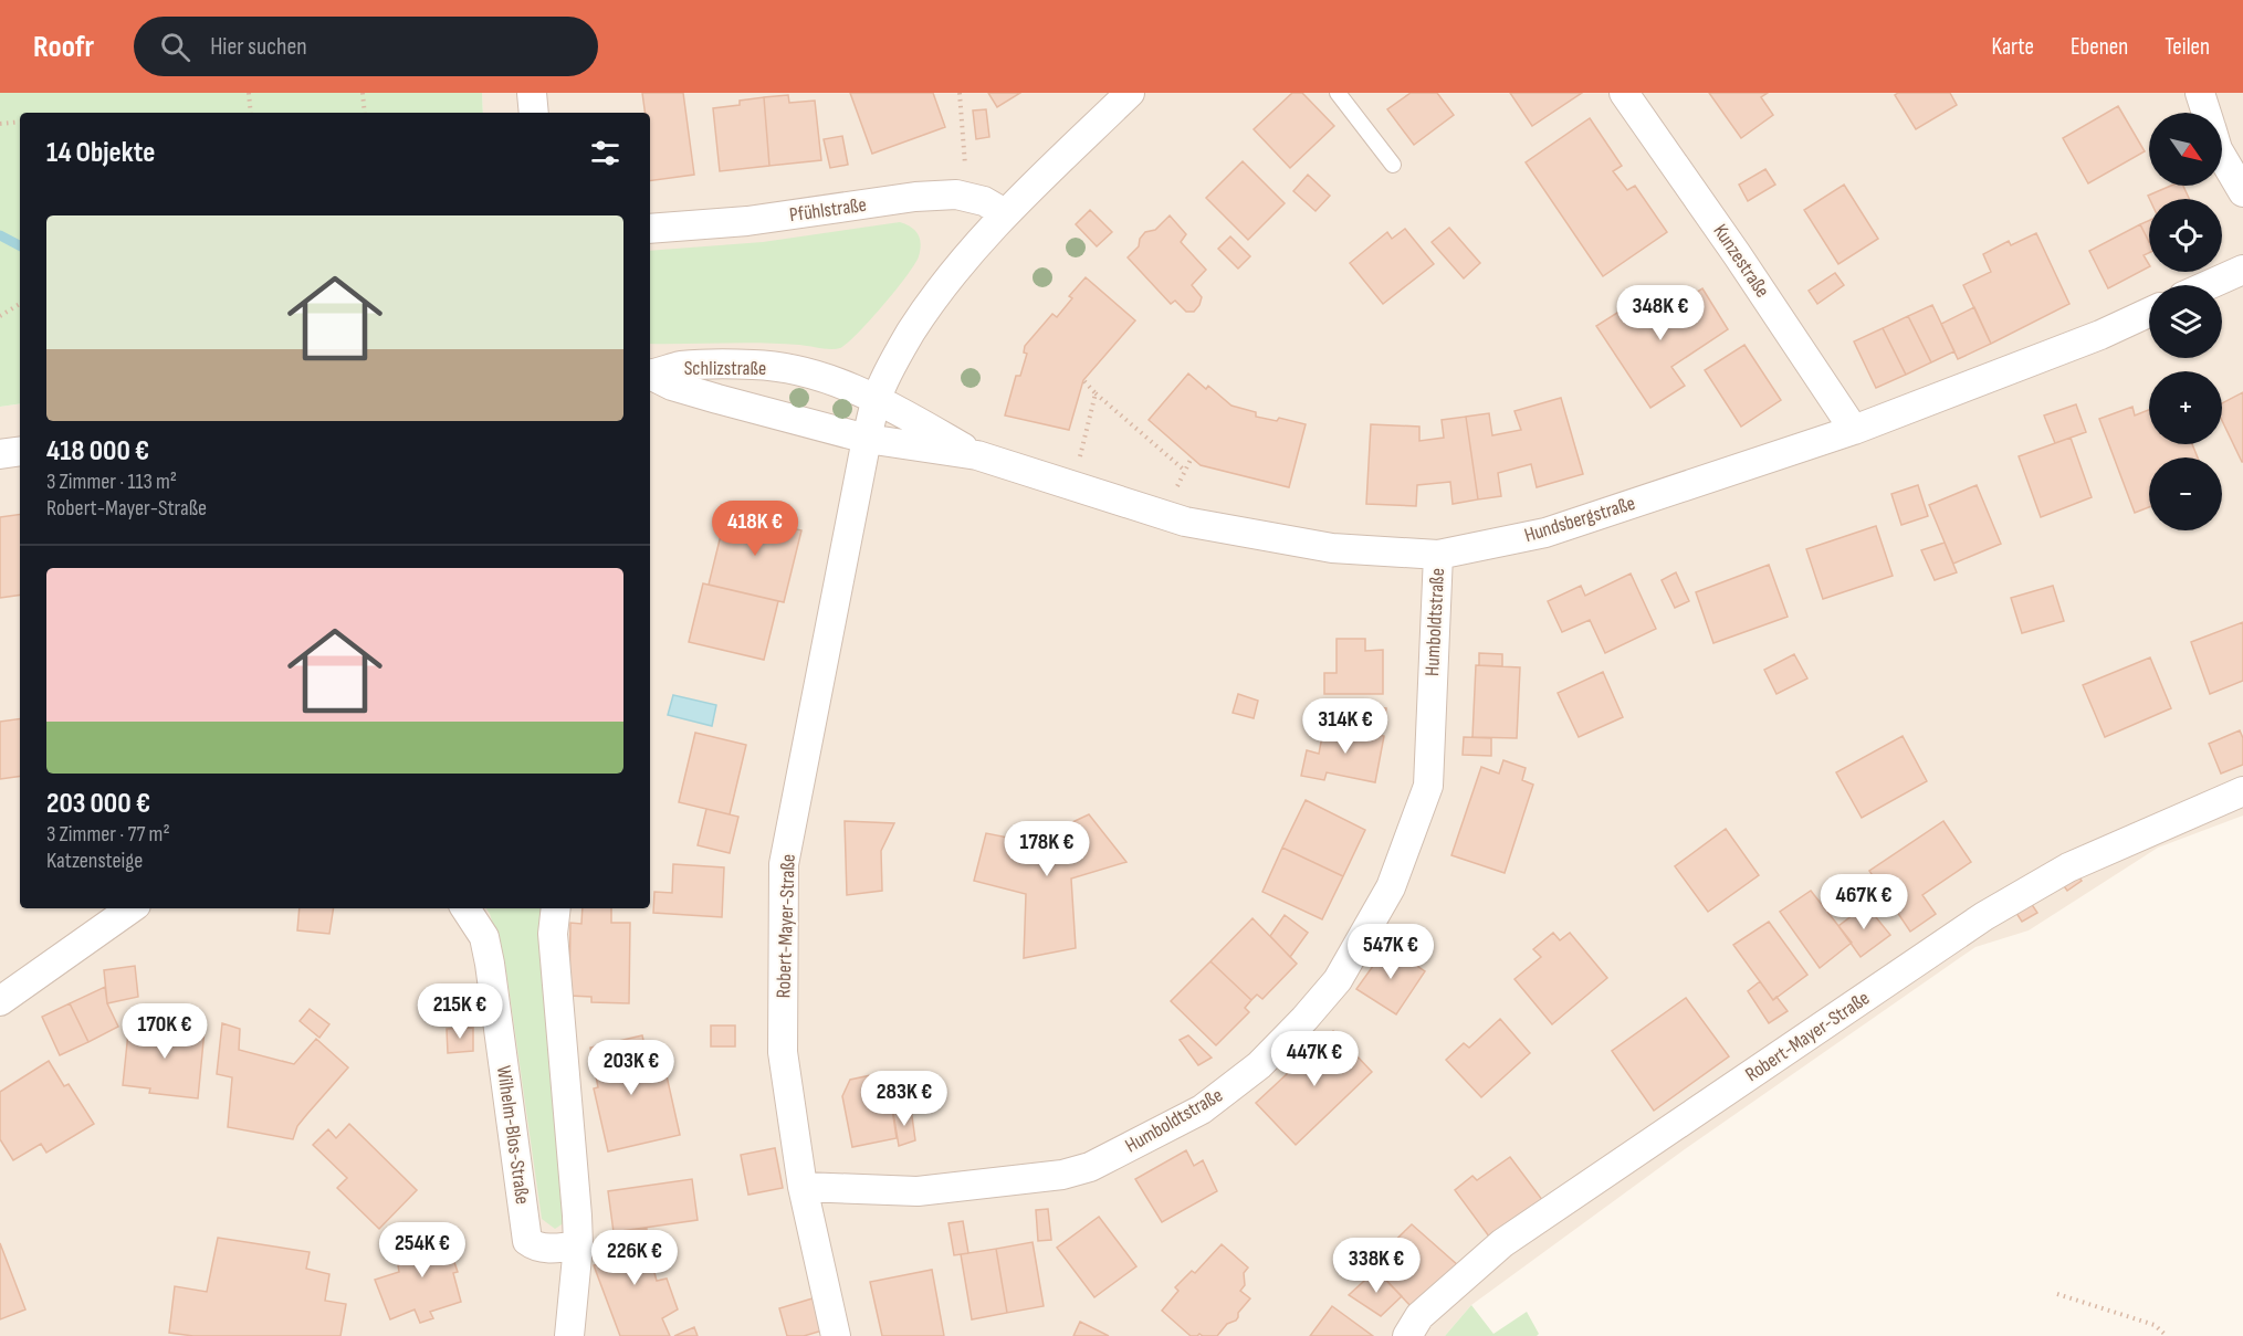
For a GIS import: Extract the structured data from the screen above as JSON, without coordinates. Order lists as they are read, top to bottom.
{
  "streets": {
    "street": [
      "Pfühlstraße",
      "Kunzestraße",
      "Schlizstraße",
      "Hundsbergstraße",
      "Humboldtstraße",
      "Robert-Mayer-Straße",
      "Wilhelm-Blos-Straße"
    ]
  },
  "crossings": [
    ["Kunzestraße", "Hundsbergstraße"],
    ["Schlizstraße", "Hundsbergstraße"],
    ["Schlizstraße", "Robert-Mayer-Straße"],
    ["Hundsbergstraße", "Humboldtstraße"],
    ["Hundsbergstraße", "Robert-Mayer-Straße"],
    ["Humboldtstraße", "Robert-Mayer-Straße"]
  ],
  "north": "bottom right",
  "page": {
    "header": "Roofr",
    "search": "Hier suchen",
    "nav": ["Karte", "Ebenen", "Teilen"],
    "map_buttons": ["+", "−"],
    "heading": "14 Objekte",
    "list": [
      {
        "name": "418 000 €",
        "note": "3 Zimmer · 113 m² · Robert-Mayer-Straße"
      },
      {
        "name": "203 000 €",
        "note": "3 Zimmer · 77 m² · Katzensteige"
      }
    ],
    "price": [
      "348K €",
      "418K €",
      "314K €",
      "178K €",
      "467K €",
      "547K €",
      "215K €",
      "170K €",
      "447K €",
      "203K €",
      "283K €",
      "254K €",
      "226K €",
      "338K €"
    ]
  }
}
